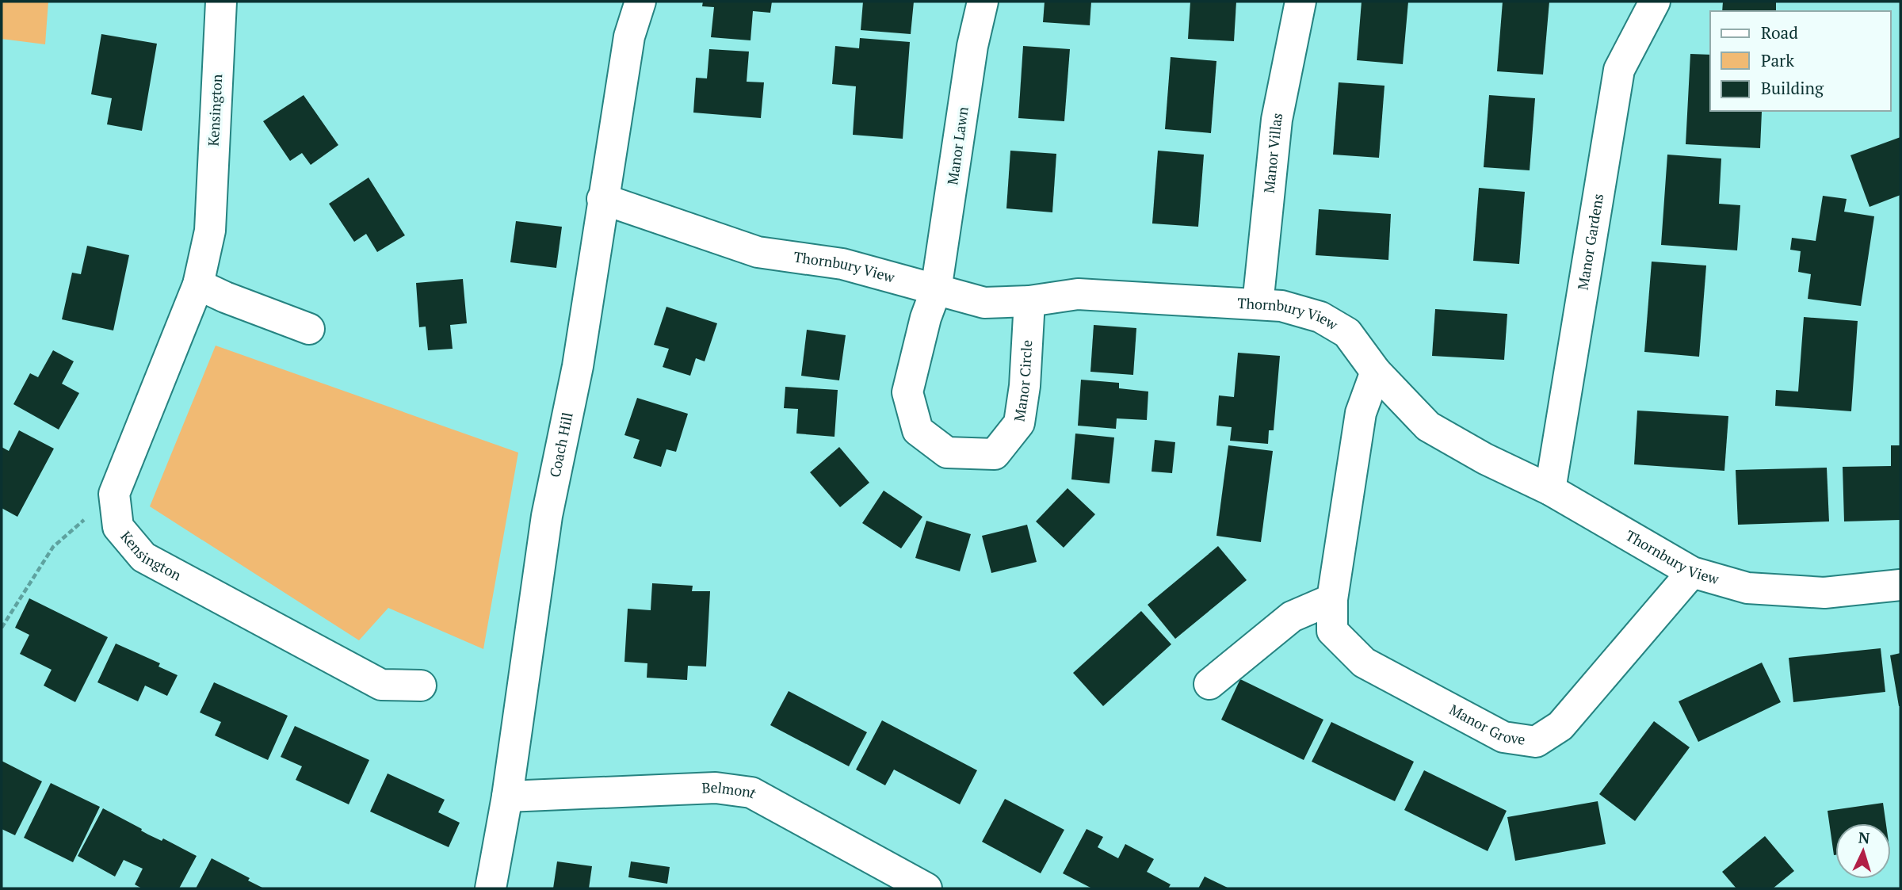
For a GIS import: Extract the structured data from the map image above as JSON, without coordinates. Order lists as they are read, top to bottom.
{
  "streets": {
    "street": [
      "Kensington",
      "Manor Lawn",
      "Manor Villas",
      "Manor Gardens",
      "Thornbury View",
      "Manor Circle",
      "Coach Hill",
      "Manor Grove",
      "Belmont"
    ]
  },
  "crossings": [
    ["Manor Lawn", "Thornbury View"],
    ["Manor Lawn", "Manor Circle"],
    ["Manor Villas", "Thornbury View"],
    ["Manor Gardens", "Thornbury View"],
    ["Thornbury View", "Manor Circle"],
    ["Thornbury View", "Coach Hill"],
    ["Thornbury View", "Manor Grove"],
    ["Coach Hill", "Belmont"]
  ],
  "legend": ["Road", "Park", "Building"],
  "north": "top"
}
